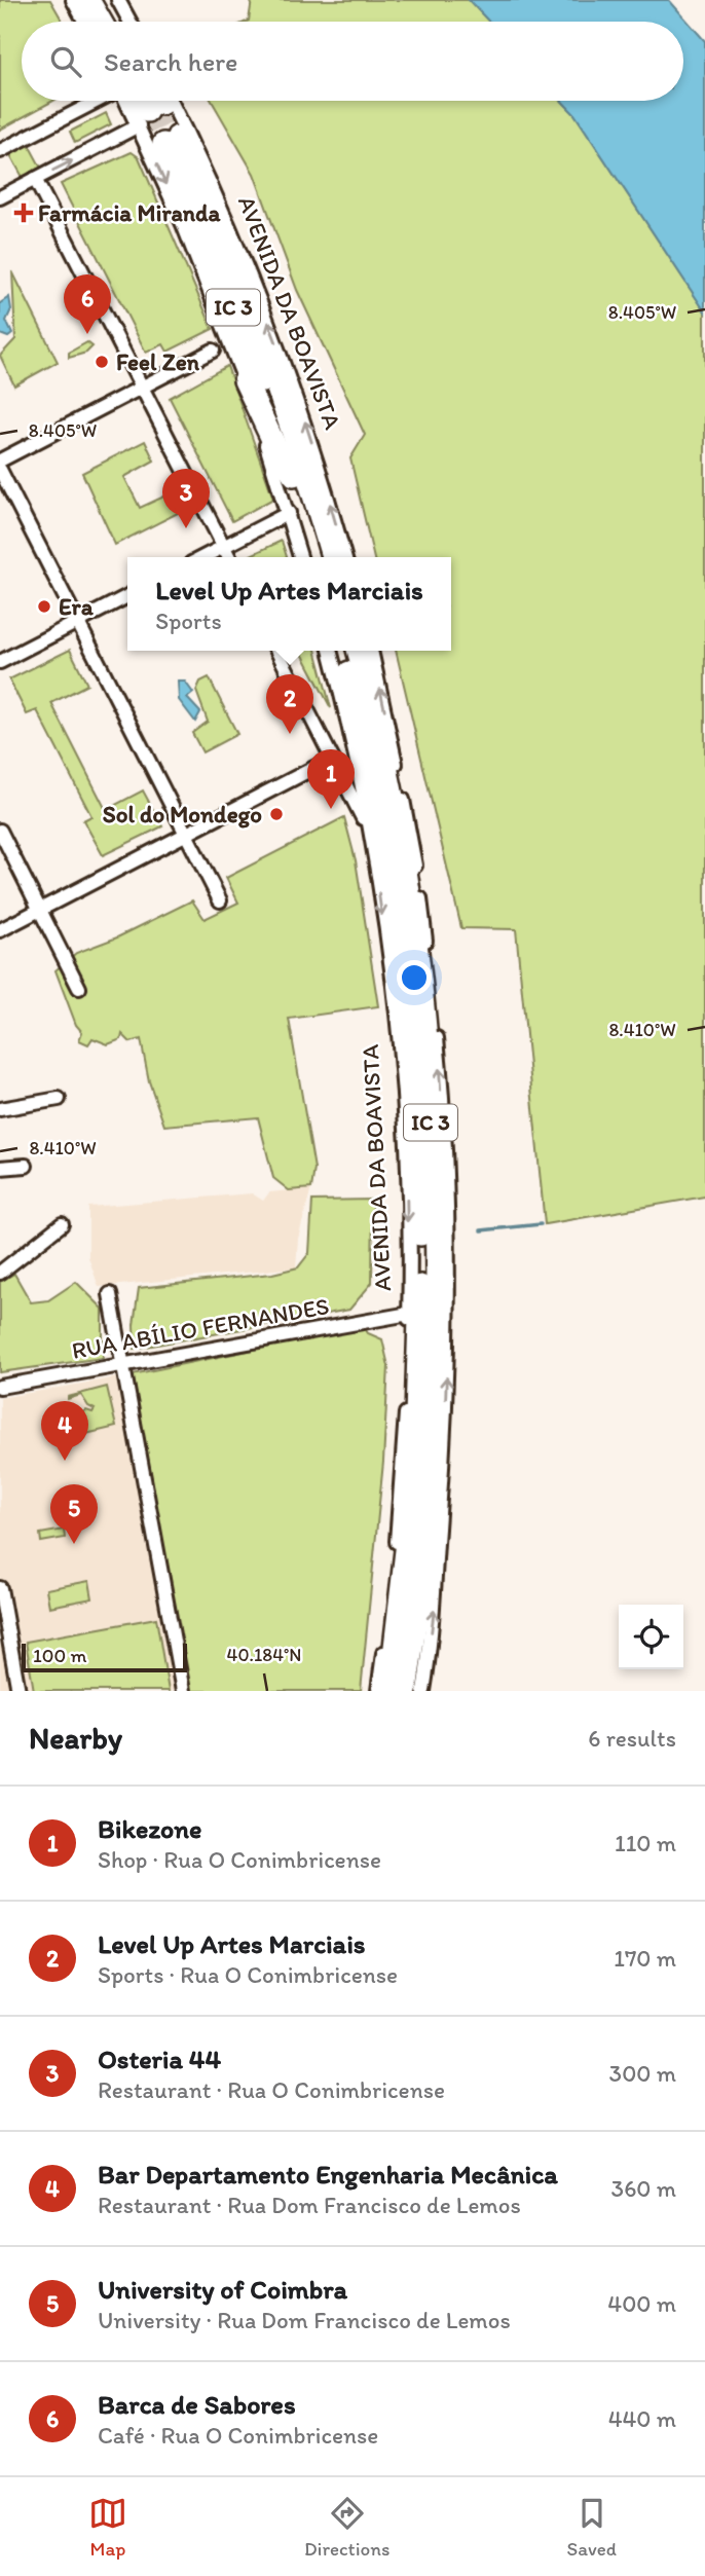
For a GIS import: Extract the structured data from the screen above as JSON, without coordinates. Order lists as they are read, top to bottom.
{
  "streets": {
    "highway": ["IC 3", "AVENIDA DA BOAVISTA"],
    "street": ["RUA ABÍLIO FERNANDES"]
  },
  "crossings": [
    ["AVENIDA DA BOAVISTA", "RUA ABÍLIO FERNANDES"]
  ],
  "places": {
    "health": ["Farmácia Miranda"],
    "other": ["Feel Zen", "Era", "Sol do Mondego"]
  },
  "scale_bar": "100 m",
  "page": {
    "search": "Search here",
    "pins": [
      "6",
      "3",
      "2",
      "1",
      "4",
      "5"
    ],
    "popup": ["Level Up Artes Marciais", "Sports"],
    "scale": "100 m",
    "heading": ["Nearby", "6 results"],
    "list": [
      {
        "mark": "1",
        "name": "Bikezone",
        "note": "Shop · Rua O Conimbricense",
        "value": "110 m"
      },
      {
        "mark": "2",
        "name": "Level Up Artes Marciais",
        "note": "Sports · Rua O Conimbricense",
        "value": "170 m"
      },
      {
        "mark": "3",
        "name": "Osteria 44",
        "note": "Restaurant · Rua O Conimbricense",
        "value": "300 m"
      },
      {
        "mark": "4",
        "name": "Bar Departamento Engenharia Mecânica",
        "note": "Restaurant · Rua Dom Francisco de Lemos",
        "value": "360 m"
      },
      {
        "mark": "5",
        "name": "University of Coimbra",
        "note": "University · Rua Dom Francisco de Lemos",
        "value": "400 m"
      },
      {
        "mark": "6",
        "name": "Barca de Sabores",
        "note": "Café · Rua O Conimbricense",
        "value": "440 m"
      }
    ],
    "nav": ["Map", "Directions", "Saved"]
  },
  "coordinates": ["8.405°W", "8.410°W", "40.184°N"]
}
